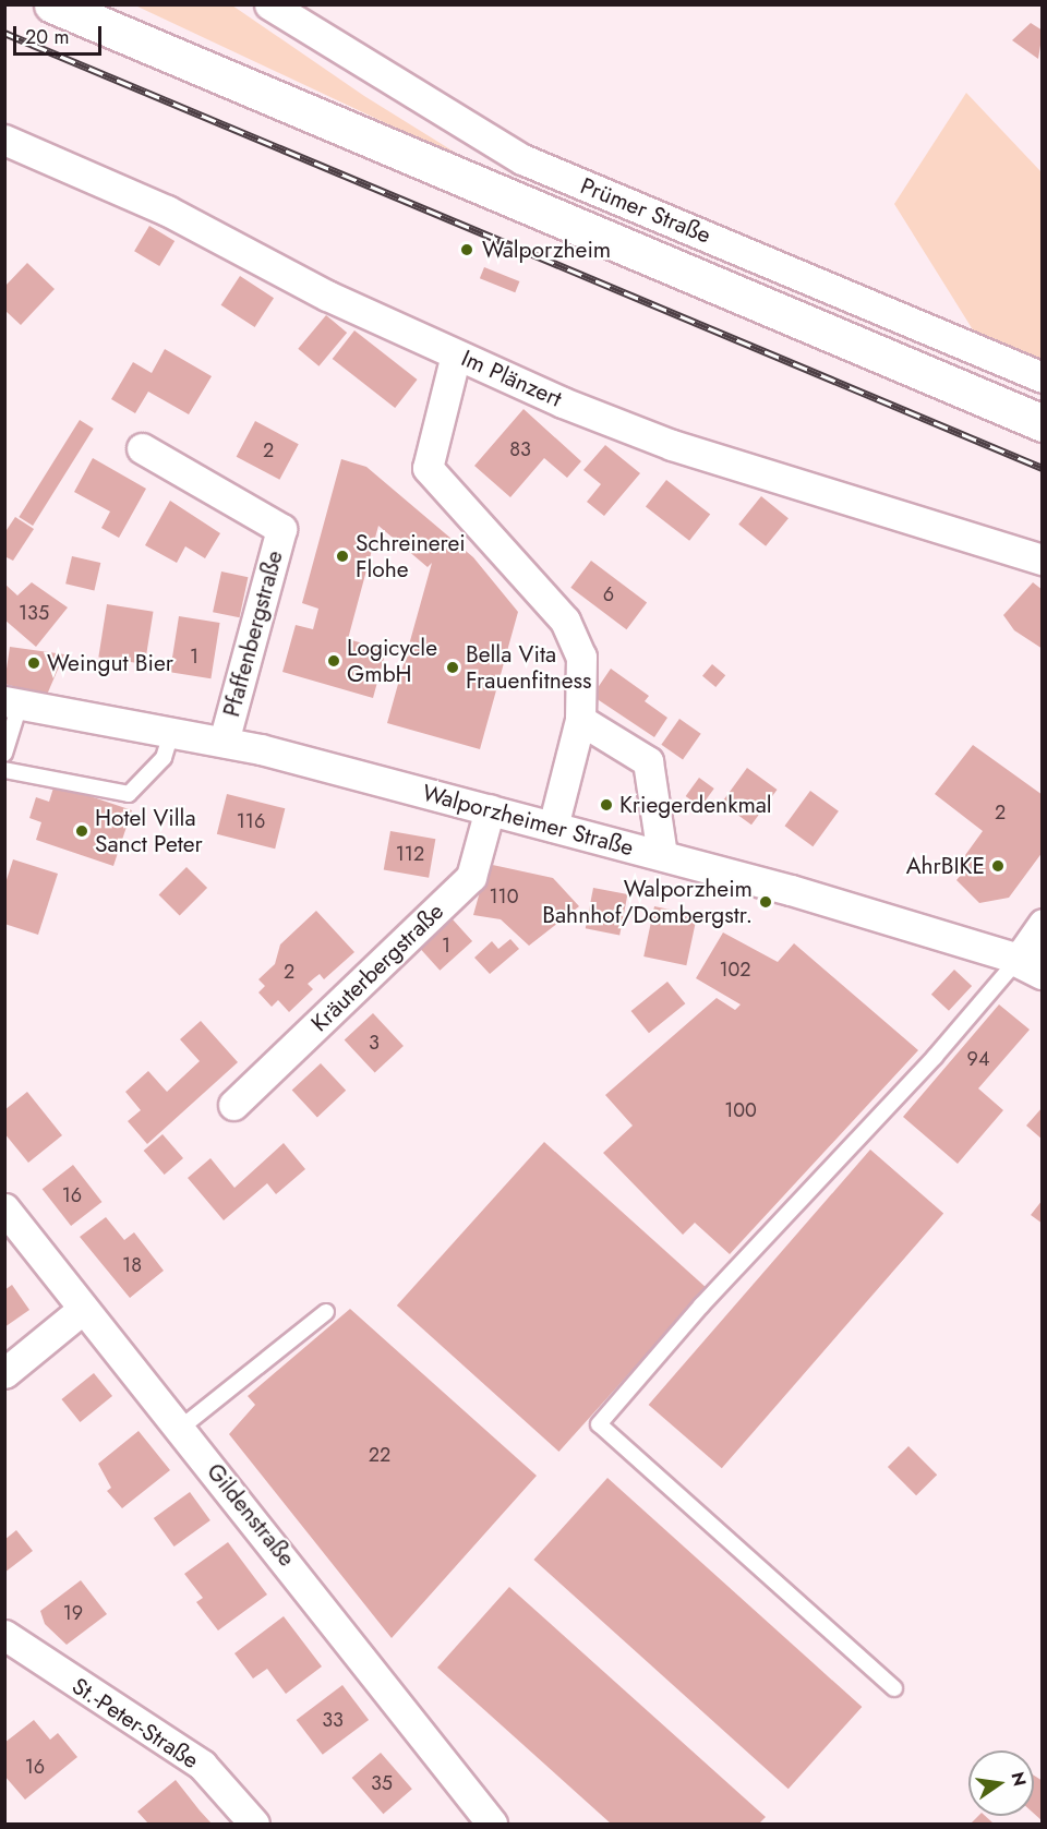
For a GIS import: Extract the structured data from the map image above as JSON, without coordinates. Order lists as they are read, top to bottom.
{
  "streets": {
    "street": [
      "Prümer Straße",
      "Im Plänzert",
      "Pfaffenbergstraße",
      "Walporzheimer Straße",
      "Kräuterbergstraße",
      "Gildenstraße",
      "St.-Peter-Straße"
    ]
  },
  "crossings": [
    ["Pfaffenbergstraße", "Walporzheimer Straße"],
    ["Walporzheimer Straße", "Kräuterbergstraße"]
  ],
  "places": [
    "Walporzheim",
    "Schreinerei Flohe",
    "Logicycle GmbH",
    "Weingut Bier",
    "Bella Vita Frauenfitness",
    "Kriegerdenkmal",
    "Hotel Villa Sanct Peter",
    "AhrBIKE",
    "Walporzheim Bahnhof/Dombergstr."
  ],
  "house_numbers": [
    "83",
    "2",
    "6",
    "135",
    "1",
    "2",
    "116",
    "112",
    "110",
    "1",
    "102",
    "2",
    "3",
    "94",
    "100",
    "16",
    "18",
    "22",
    "19",
    "33",
    "16",
    "35"
  ],
  "scale_bar": "20 m",
  "north": "right"
}
